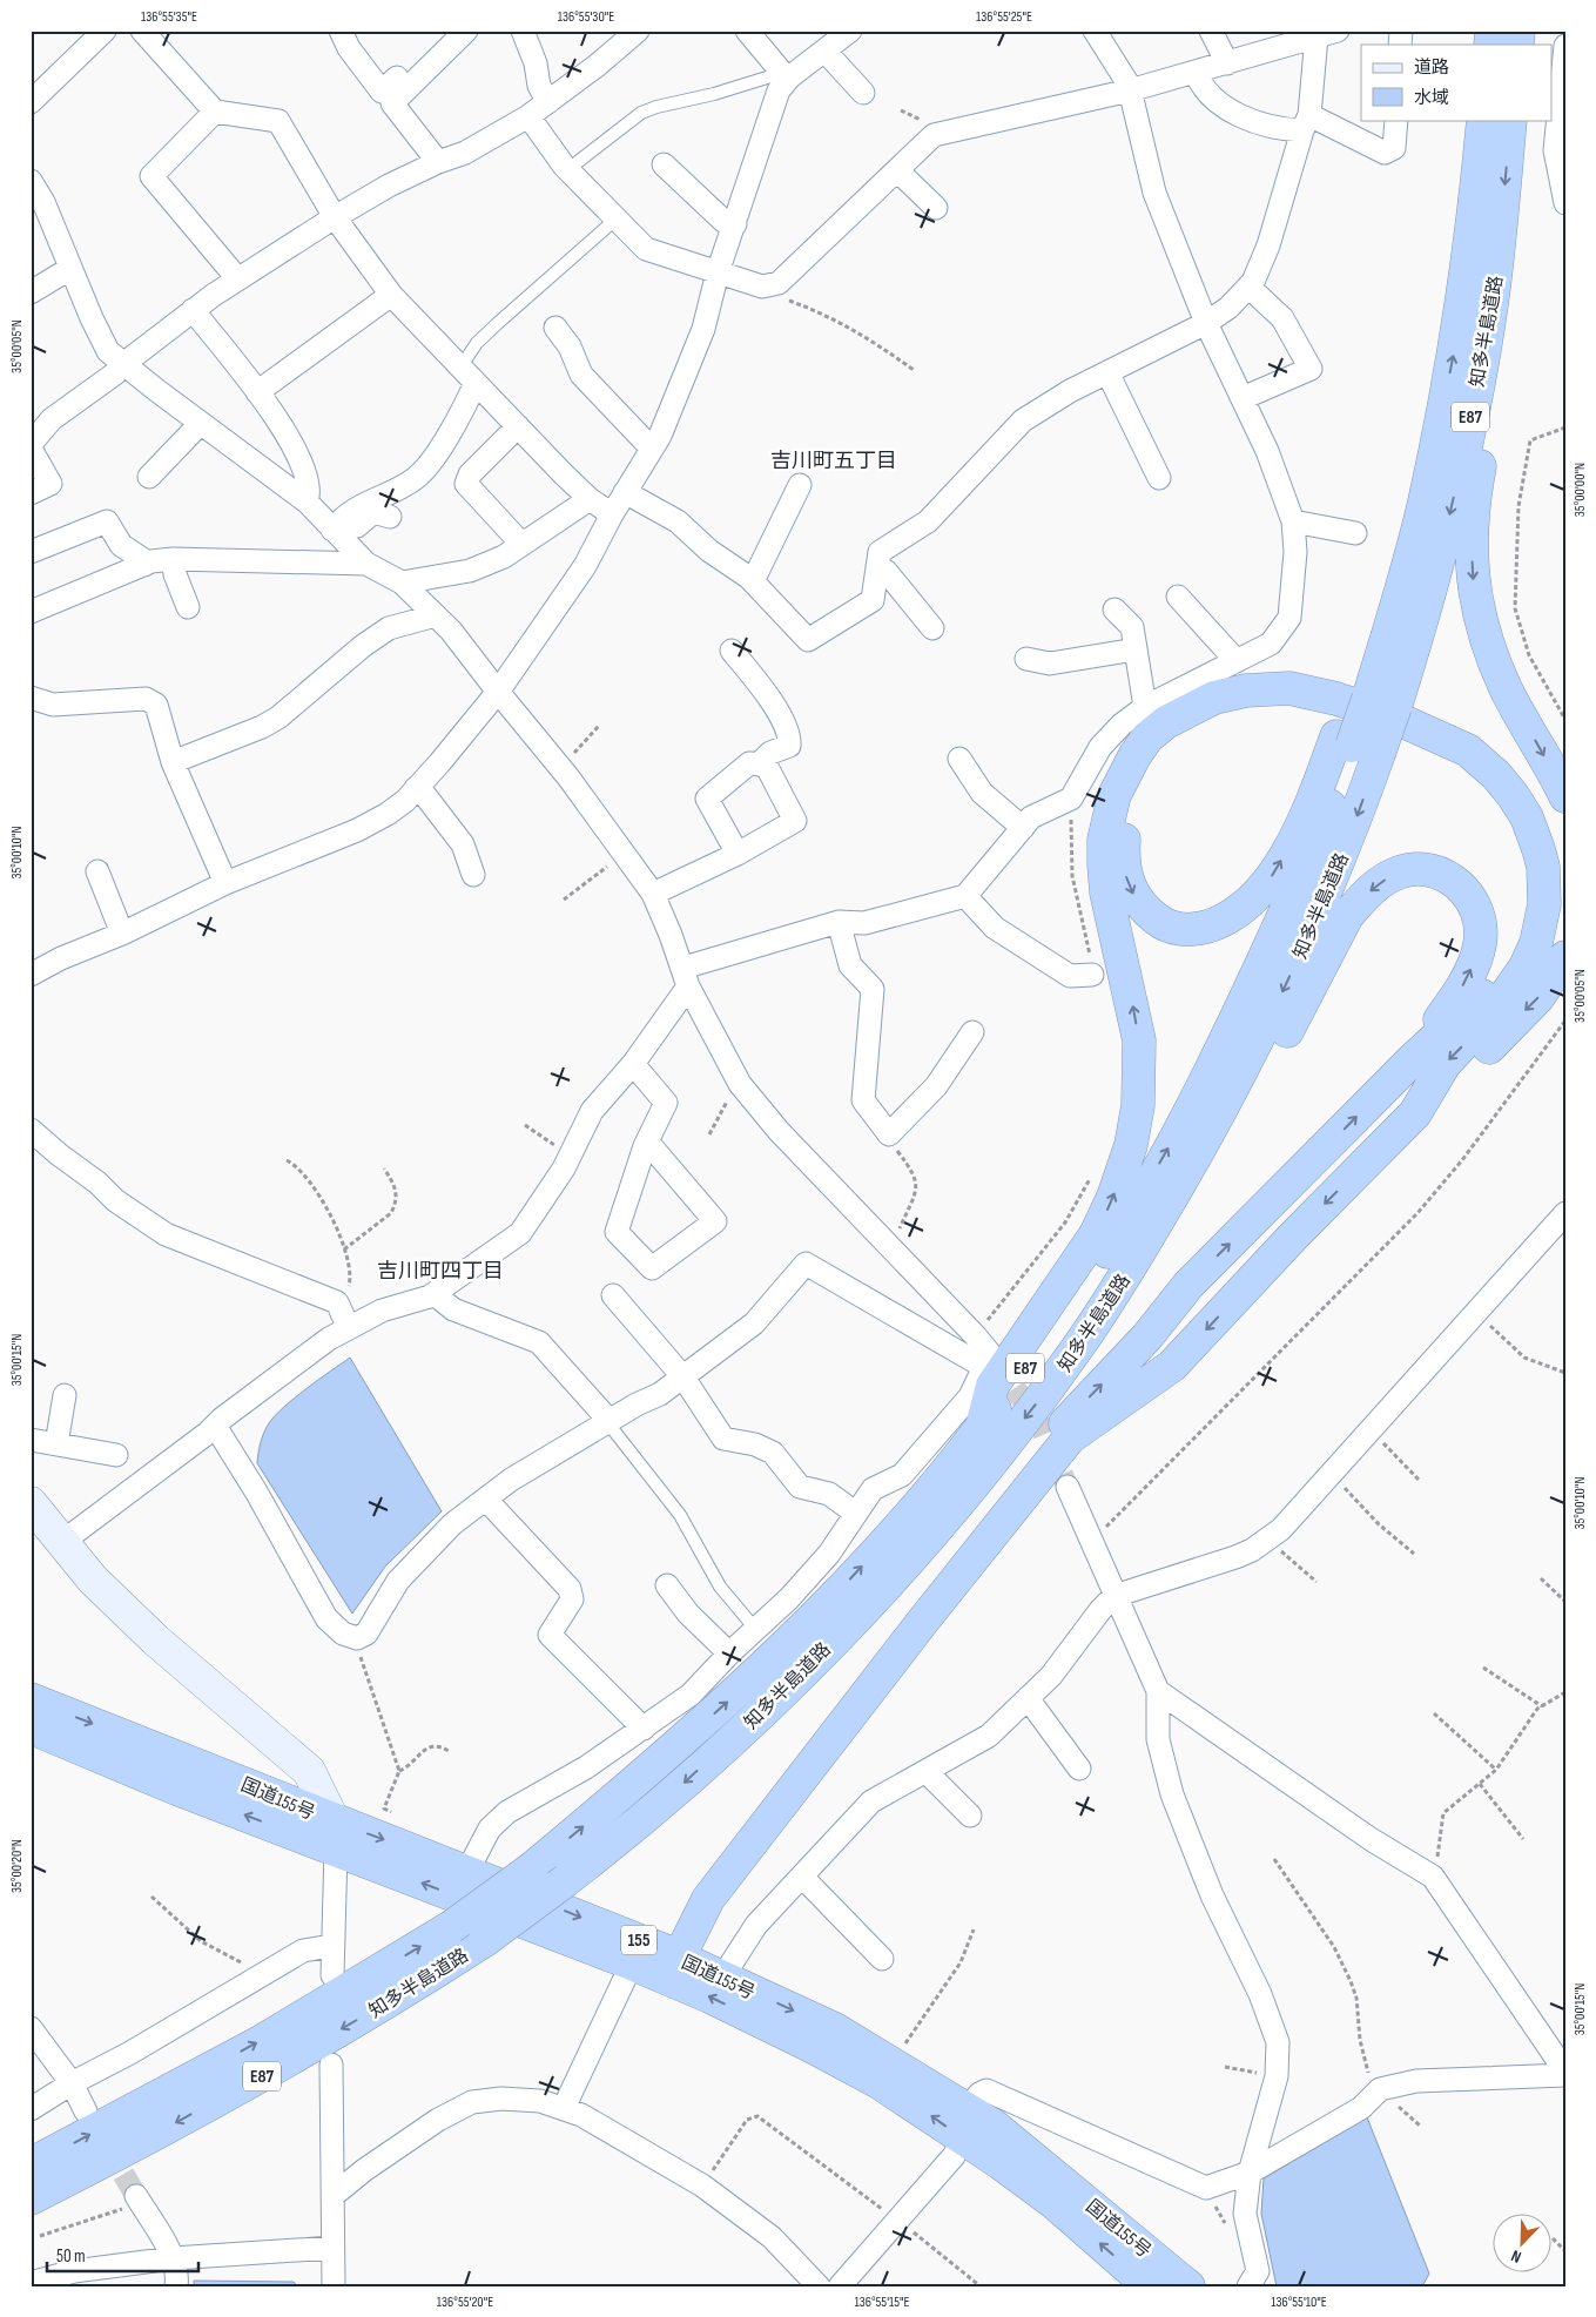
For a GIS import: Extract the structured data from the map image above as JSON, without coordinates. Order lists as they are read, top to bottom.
{
  "streets": {
    "highway": [
      "知多半島道路",
      "E87",
      "国道155号",
      "155"
    ]
  },
  "districts": ["吉川町五丁目", "吉川町四丁目"],
  "legend": ["道路", "水域"],
  "scale_bar": "50 m",
  "north": "bottom left",
  "coordinates": [
    "136°55'35\"E",
    "136°55'30\"E",
    "136°55'25\"E",
    "35°00'05\"N",
    "35°00'00\"N",
    "35°00'10\"N",
    "35°00'15\"N",
    "35°00'20\"N",
    "136°55'20\"E",
    "136°55'15\"E",
    "136°55'10\"E"
  ]
}
